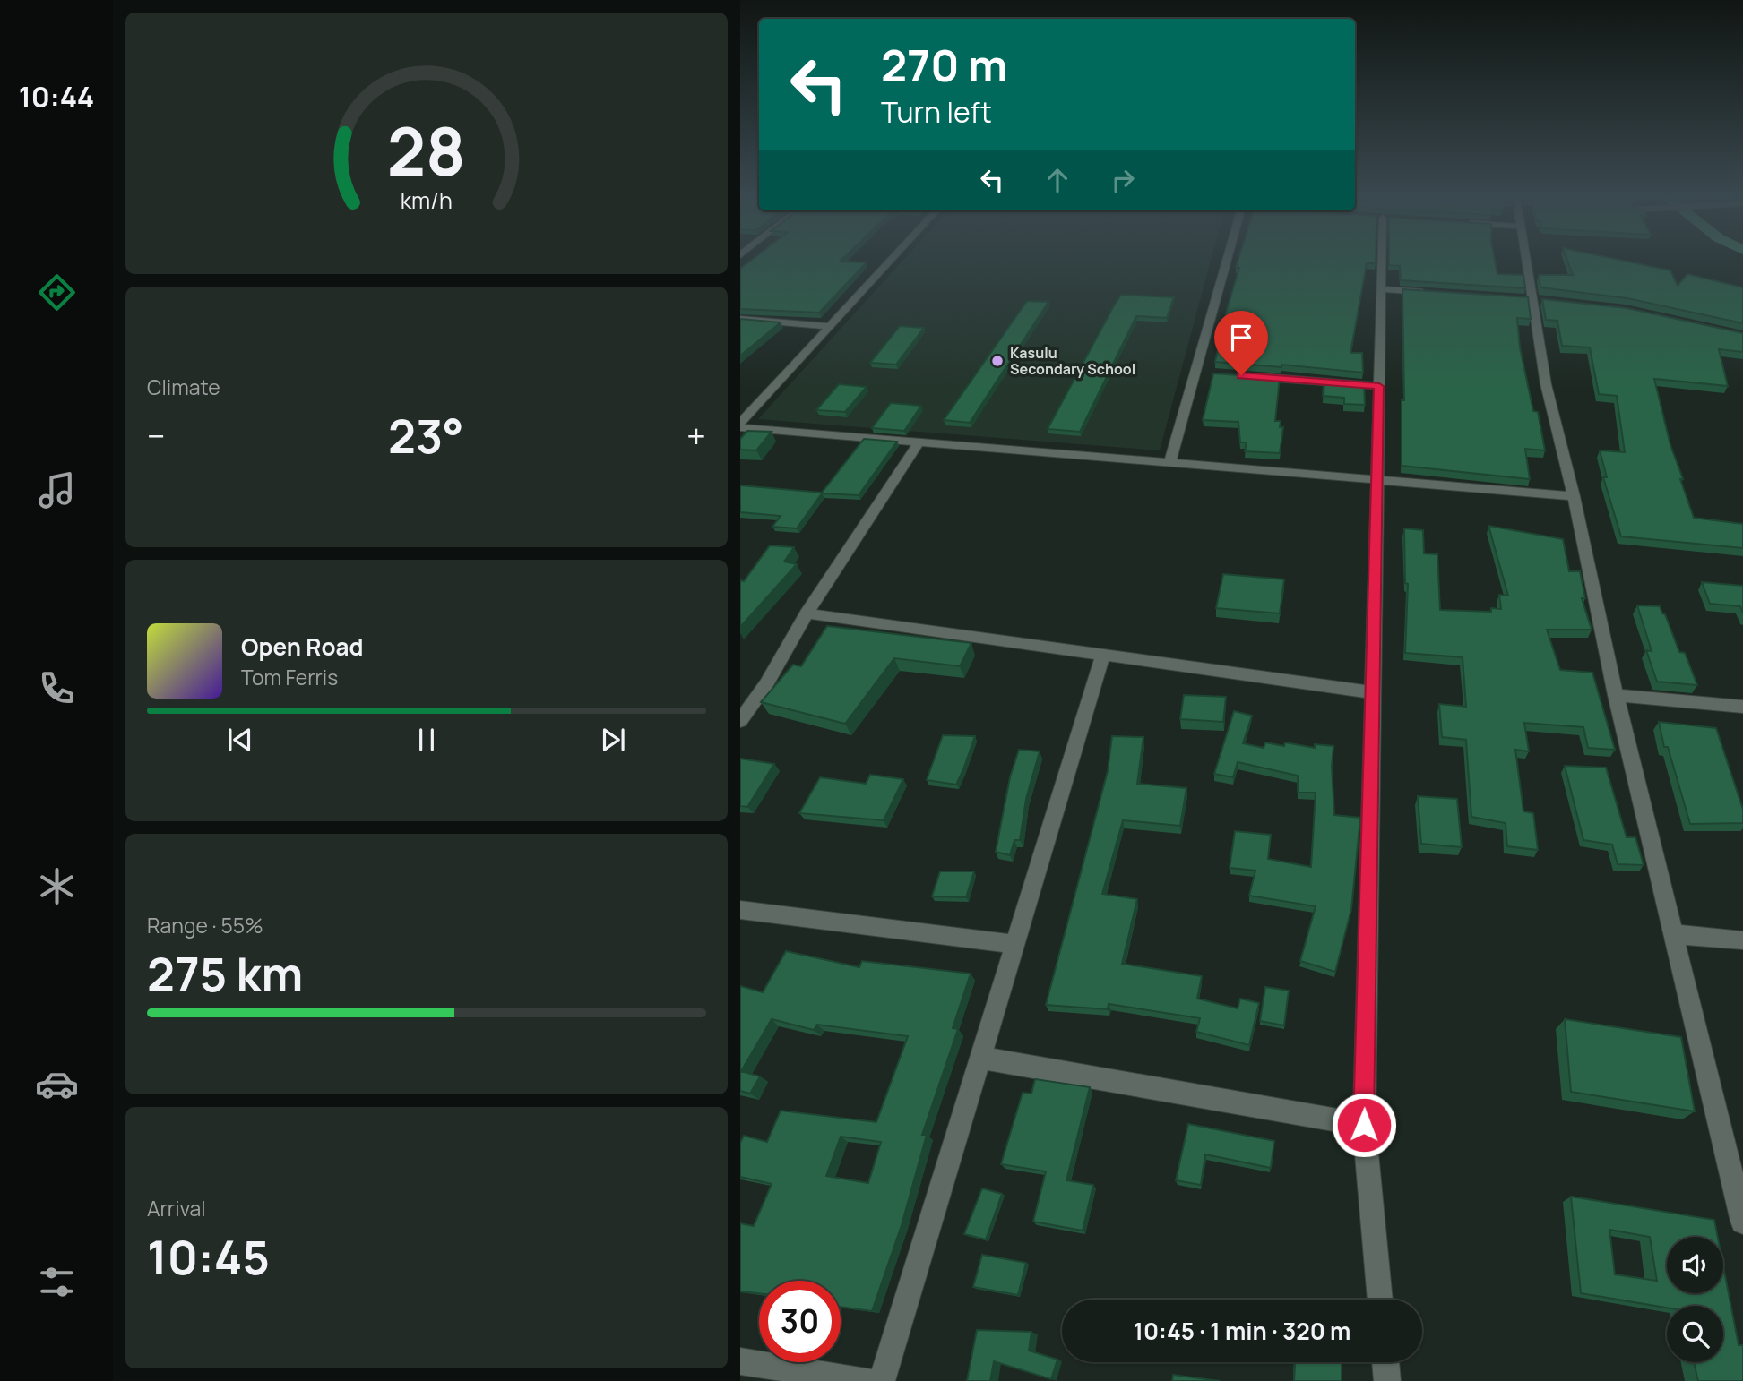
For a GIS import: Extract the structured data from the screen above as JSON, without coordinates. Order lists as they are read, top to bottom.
{
  "places": ["Kasulu Secondary School"],
  "page": {
    "tabs": "10:44",
    "turn": ["270 m", "Turn left"],
    "tile": [
      "Climate",
      ["Range · 55%", "275 km"],
      ["Arrival", "10:45"]
    ],
    "heat": ["−", "23°", "+"],
    "song": ["Open Road", "Tom Ferris"],
    "limit": "30",
    "trip": "10:45 · 1 min · 320 m",
    "gauge": ["28", "km/h"]
  }
}
